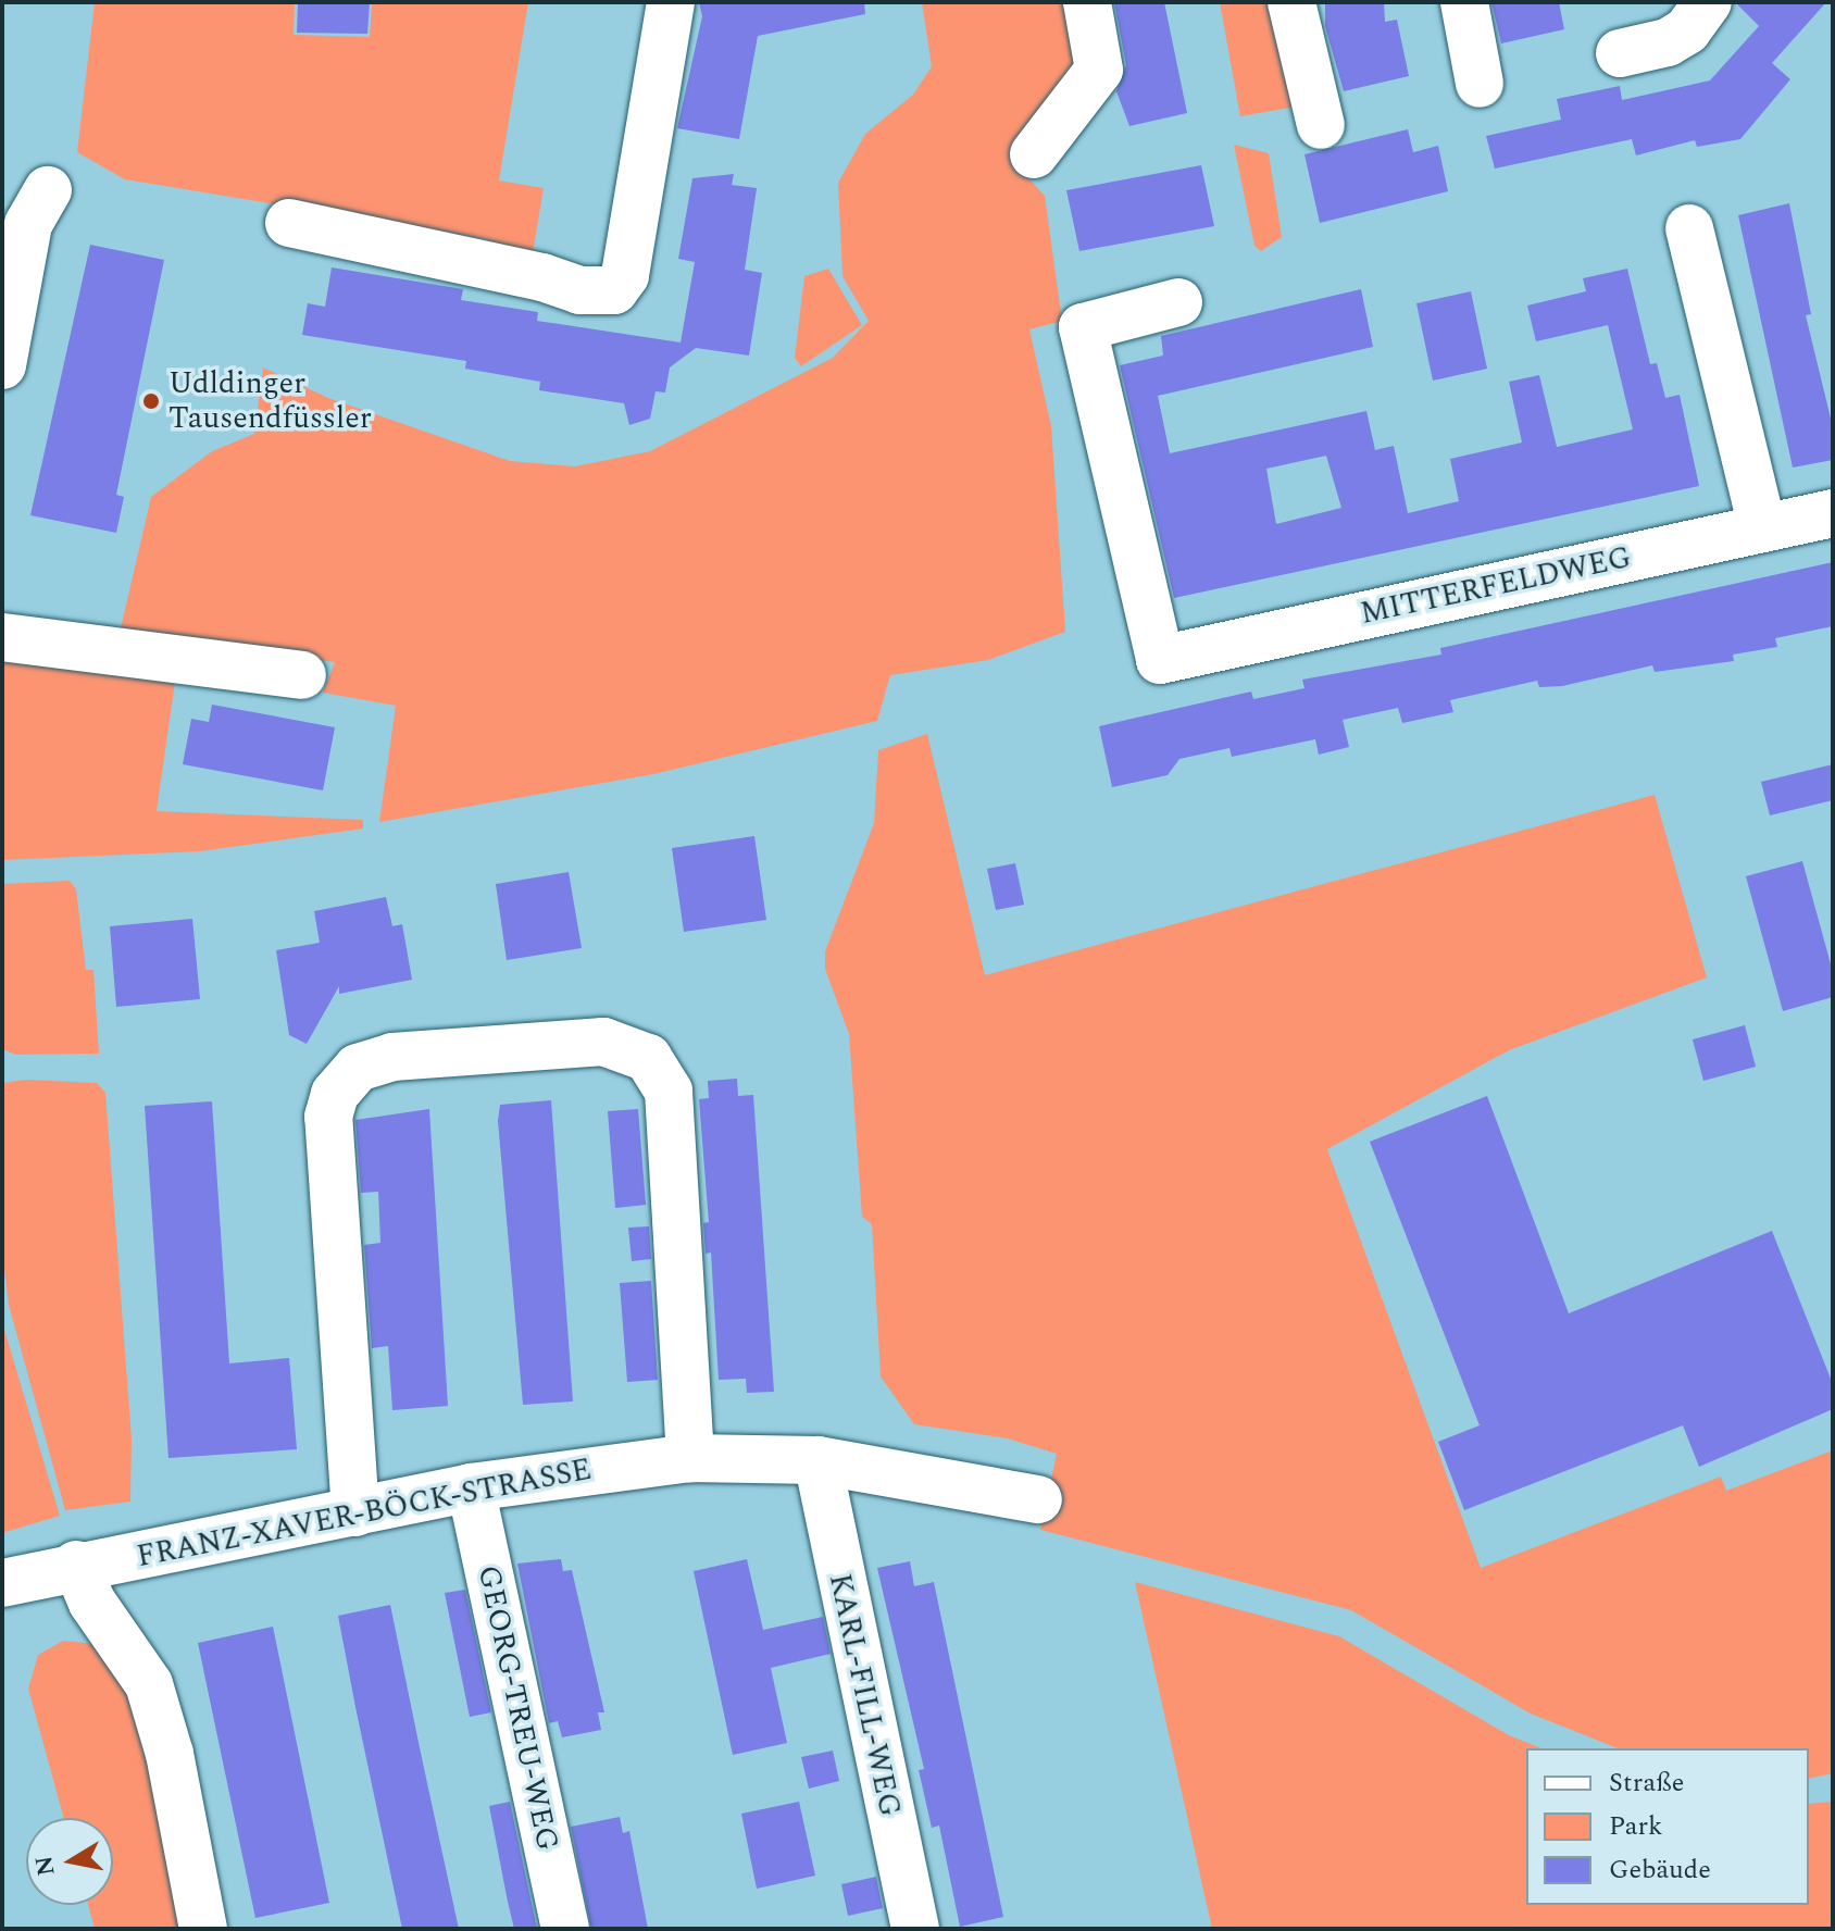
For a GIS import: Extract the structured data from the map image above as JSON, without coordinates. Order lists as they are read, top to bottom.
{
  "streets": {
    "street": [
      "MITTERFELDWEG",
      "FRANZ-XAVER-BÖCK-STRASSE",
      "KARL-FILL-WEG",
      "GEORG-TREU-WEG"
    ]
  },
  "crossings": [
    ["FRANZ-XAVER-BÖCK-STRASSE", "KARL-FILL-WEG"],
    ["FRANZ-XAVER-BÖCK-STRASSE", "GEORG-TREU-WEG"]
  ],
  "places": ["Udldinger Tausendfüssler"],
  "legend": ["Straße", "Park", "Gebäude"],
  "north": "left"
}
